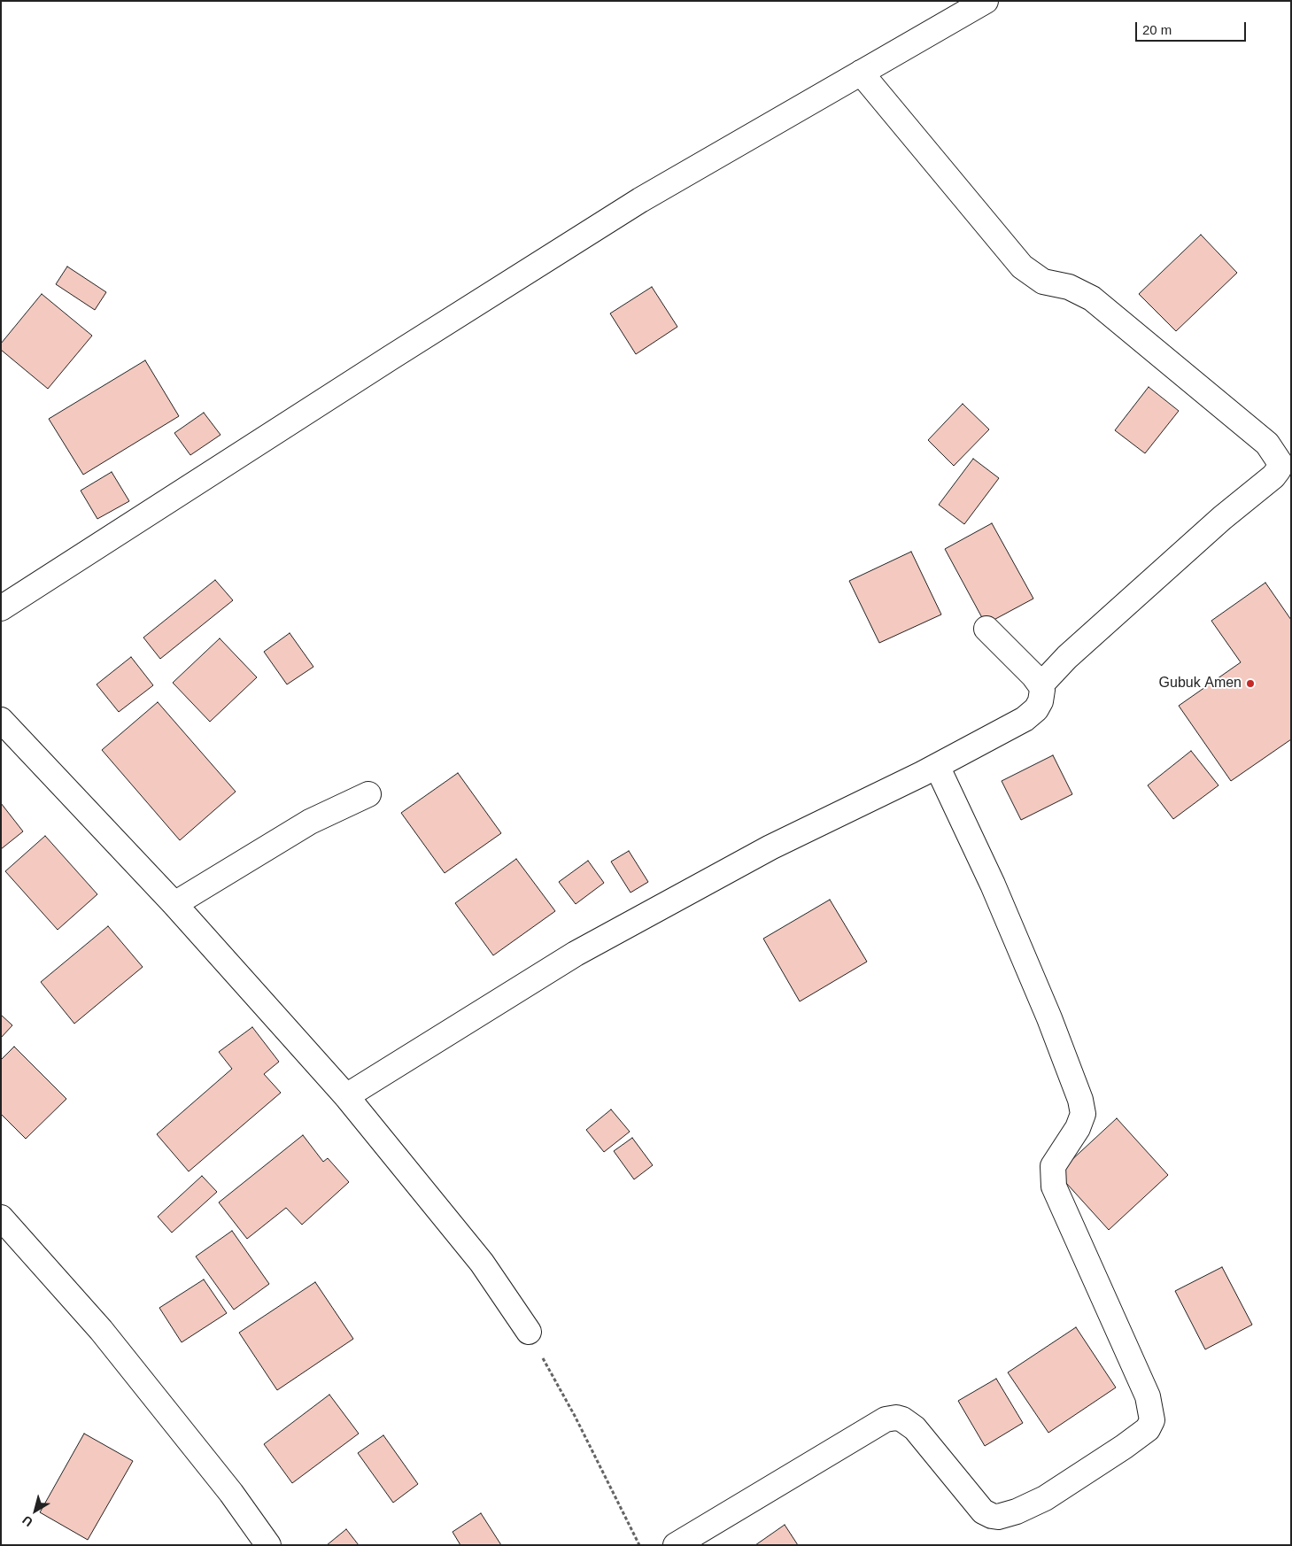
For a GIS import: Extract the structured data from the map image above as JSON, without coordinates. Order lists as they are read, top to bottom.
{
  "places": ["Gubuk Amen"],
  "scale_bar": "20 m",
  "north": "bottom left"
}
